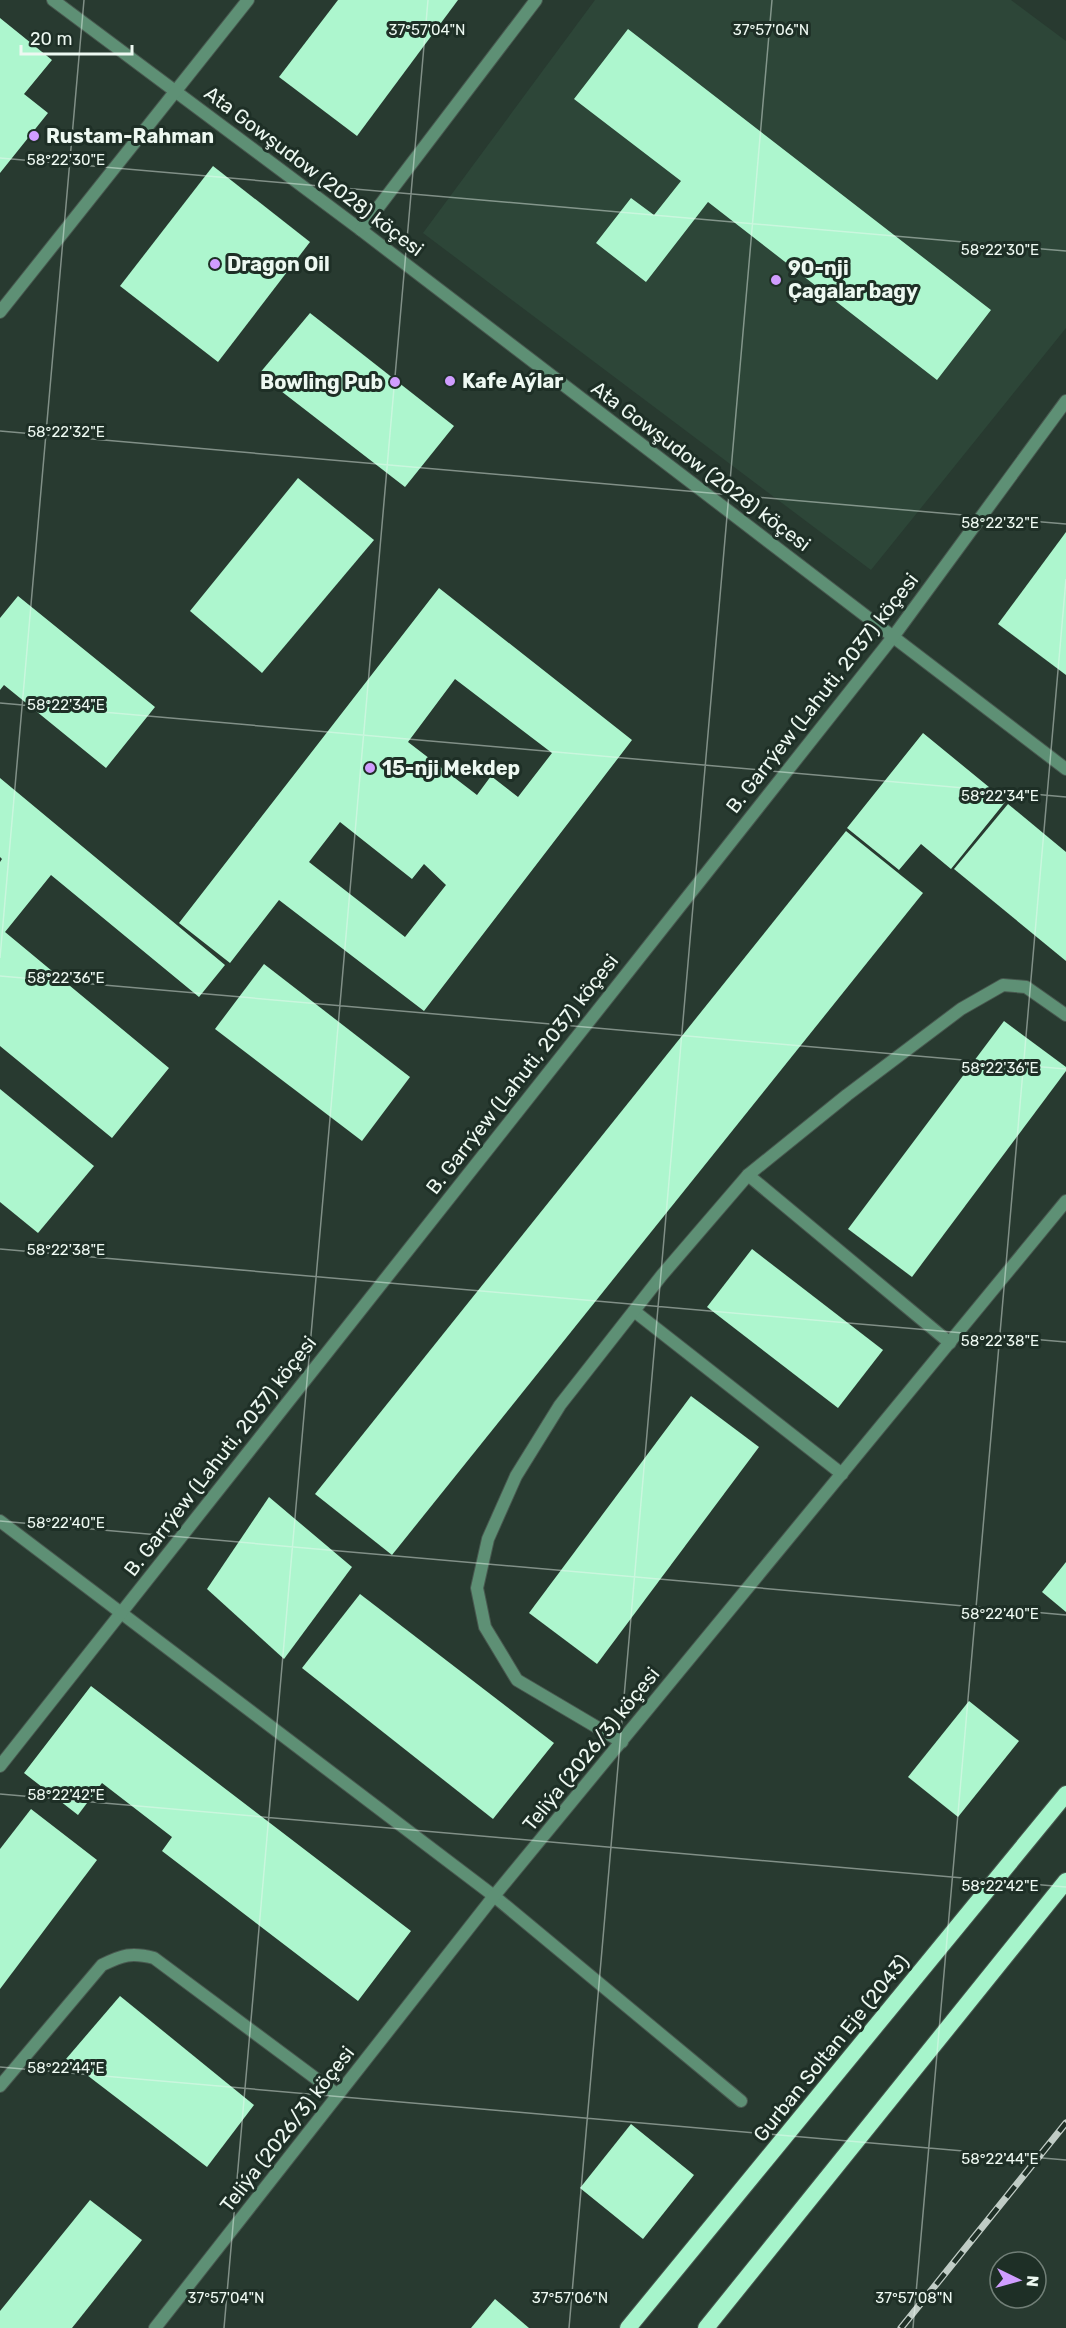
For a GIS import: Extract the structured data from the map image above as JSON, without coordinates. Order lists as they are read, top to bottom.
{
  "streets": {
    "highway": ["Gurban Soltan Eje (2043)"],
    "street": ["Ata Gowşudow (2028) köçesi", "B. Garrýew (Lahuti, 2037) köçesi", "Teliýa (2026/3) köçesi"]
  },
  "crossings": [
    ["Ata Gowşudow (2028) köçesi", "B. Garrýew (Lahuti, 2037) köçesi"]
  ],
  "places": [
    "Rustam-Rahman",
    "Dragon Oil",
    "90-nji Çagalar bagy",
    "Kafe Aýlar",
    "Bowling Pub",
    "15-nji Mekdep"
  ],
  "scale_bar": "20 m",
  "north": "right",
  "coordinates": [
    "37°57'04\"N",
    "37°57'06\"N",
    "58°22'30\"E",
    "58°22'32\"E",
    "58°22'34\"E",
    "58°22'36\"E",
    "58°22'38\"E",
    "58°22'40\"E",
    "58°22'42\"E",
    "58°22'44\"E",
    "37°57'08\"N"
  ]
}
